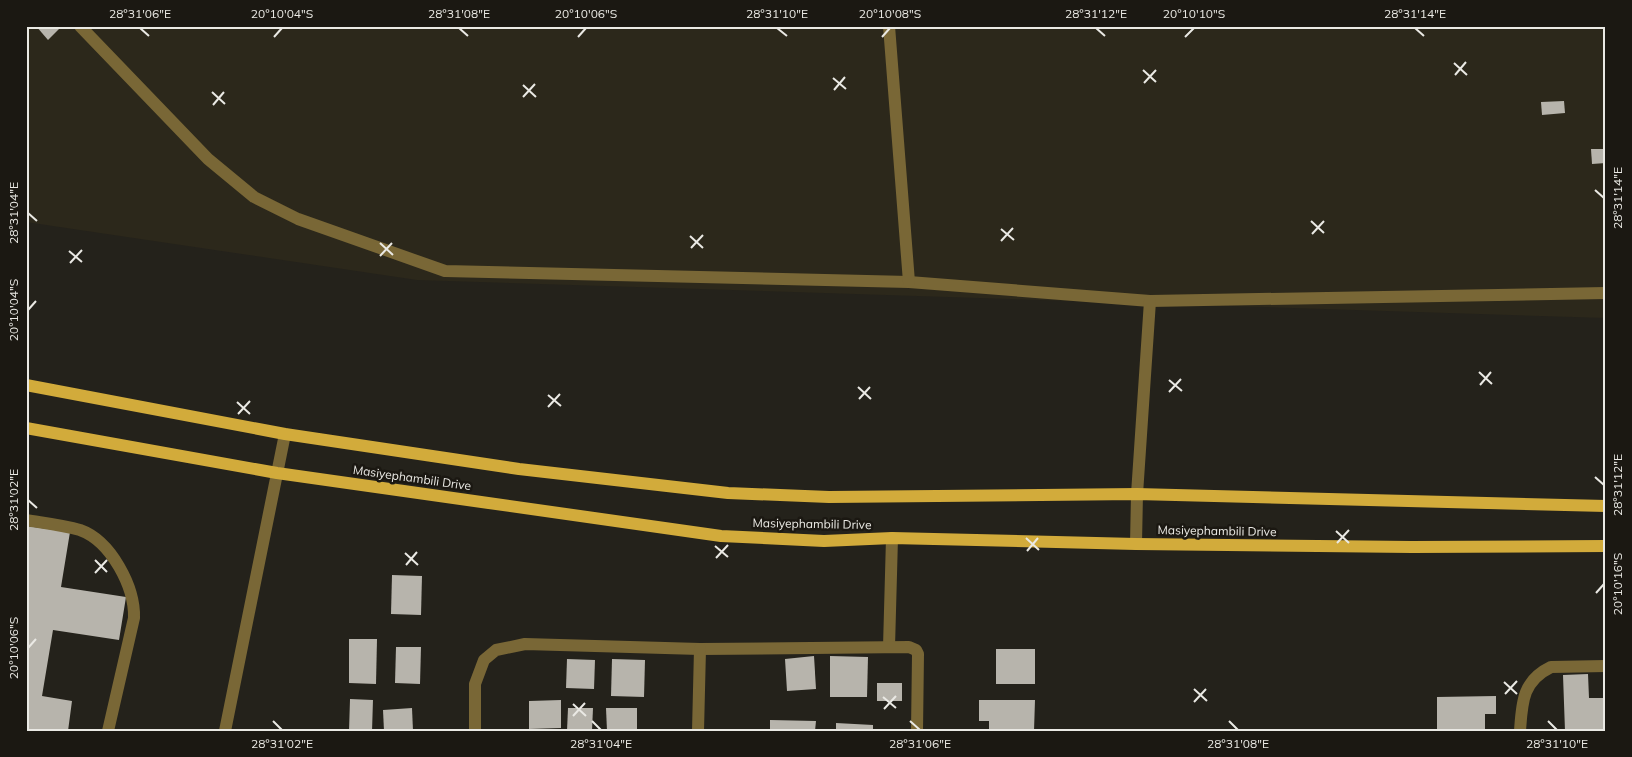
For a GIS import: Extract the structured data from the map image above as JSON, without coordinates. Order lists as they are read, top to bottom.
{
  "streets": {
    "main road": ["Masiyephambili Drive"]
  },
  "coordinates": [
    "28°31'06\"E",
    "20°10'04\"S",
    "28°31'08\"E",
    "20°10'06\"S",
    "28°31'10\"E",
    "20°10'08\"S",
    "28°31'12\"E",
    "20°10'10\"S",
    "28°31'14\"E",
    "28°31'04\"E",
    "28°31'02\"E",
    "20°10'16\"S"
  ]
}
